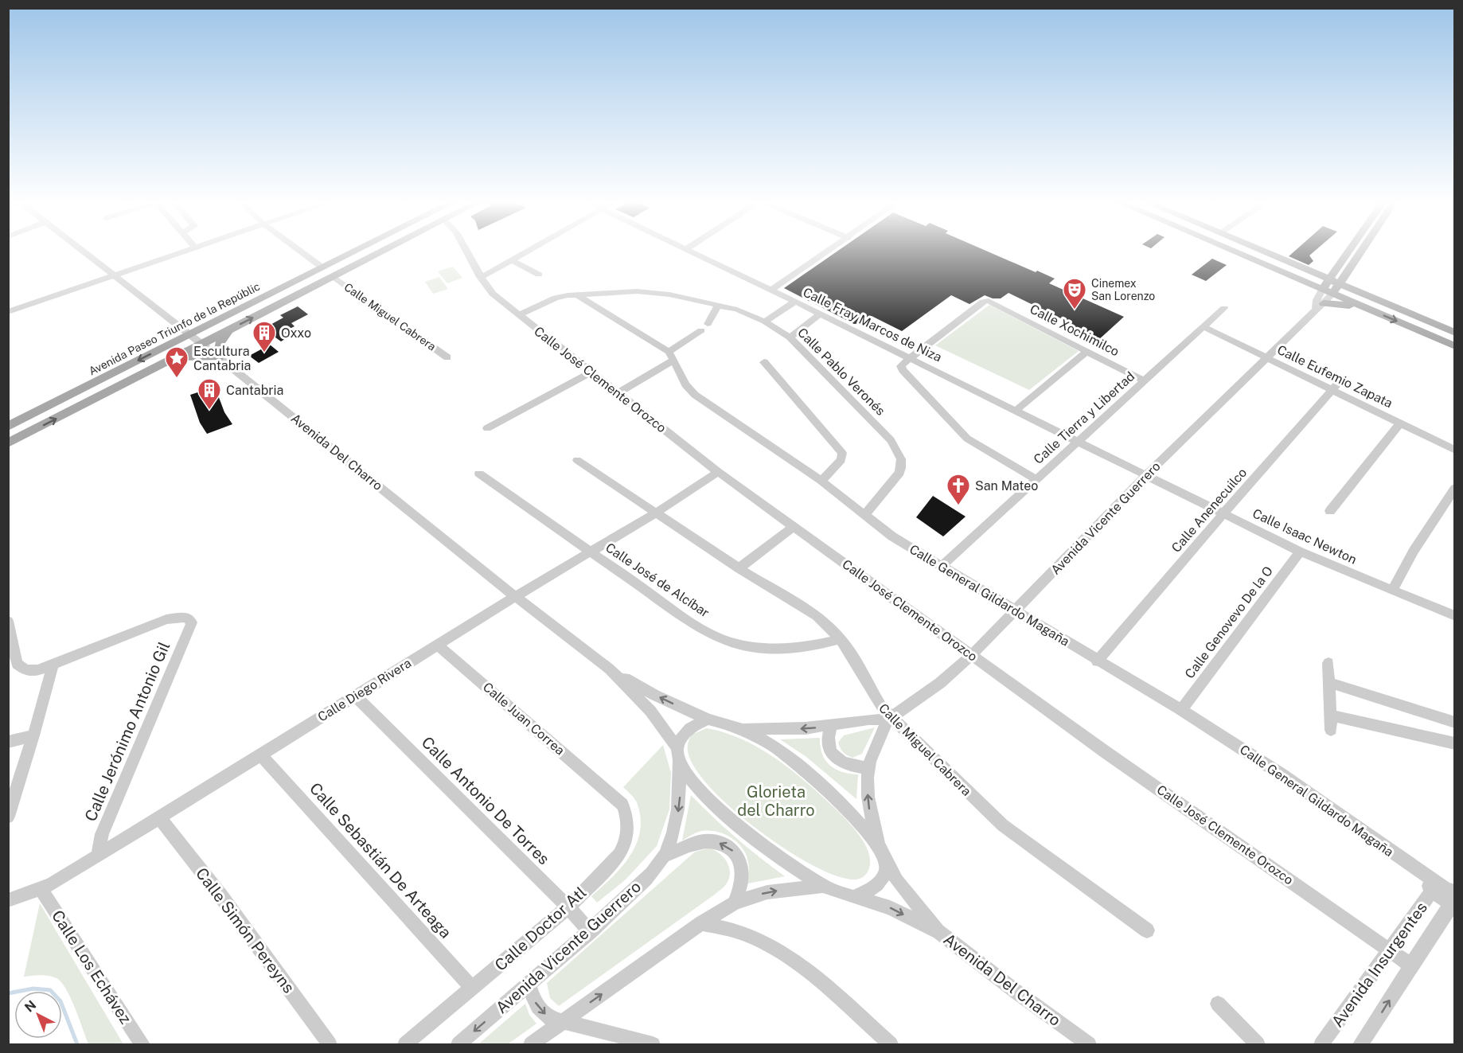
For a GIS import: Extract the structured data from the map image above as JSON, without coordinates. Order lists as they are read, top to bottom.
{
  "streets": {
    "main road": ["Avenida Paseo Triunfo de la Repúblic", "Avenida Vicente Guerrero"],
    "street": [
      "Calle Miguel Cabrera",
      "Calle Fray Marcos de Niza",
      "Calle Xochimilco",
      "Calle Pablo Veronés",
      "Calle Eufemio Zapata",
      "Calle José Clemente Orozco",
      "Calle Tierra y Libertad",
      "Avenida Del Charro",
      "Calle Anenecuilco",
      "Calle Isaac Newton",
      "Calle José de Alcíbar",
      "Calle General Gildardo Magaña",
      "Calle Genovevo De la O",
      "Calle Diego Rivera",
      "Calle Juan Correa",
      "Calle Jerónimo Antonio Gil",
      "Calle Antonio De Torres",
      "Calle Sebastián De Arteaga",
      "Calle Doctor Atl",
      "Calle Simón Pereyns",
      "Avenida Insurgentes",
      "Calle Los Echávez"
    ]
  },
  "crossings": [
    ["Calle Miguel Cabrera", "Avenida Vicente Guerrero"],
    ["Calle Miguel Cabrera", "Calle José de Alcíbar"],
    ["Calle Miguel Cabrera", "Calle Diego Rivera"],
    ["Calle Fray Marcos de Niza", "Calle Xochimilco"],
    ["Calle Fray Marcos de Niza", "Calle Tierra y Libertad"],
    ["Calle Fray Marcos de Niza", "Avenida Vicente Guerrero"],
    ["Calle Fray Marcos de Niza", "Calle Isaac Newton"],
    ["Avenida Paseo Triunfo de la Repúblic", "Avenida Del Charro"],
    ["Calle Xochimilco", "Calle Tierra y Libertad"],
    ["Calle Pablo Veronés", "Calle José Clemente Orozco"],
    ["Calle Pablo Veronés", "Calle General Gildardo Magaña"],
    ["Calle Eufemio Zapata", "Calle Tierra y Libertad"],
    ["Calle Eufemio Zapata", "Calle Anenecuilco"],
    ["Calle Eufemio Zapata", "Avenida Vicente Guerrero"],
    ["Calle José Clemente Orozco", "Avenida Vicente Guerrero"],
    ["Calle José Clemente Orozco", "Calle Diego Rivera"],
    ["Calle José Clemente Orozco", "Avenida Insurgentes"],
    ["Calle Tierra y Libertad", "Calle General Gildardo Magaña"],
    ["Avenida Del Charro", "Avenida Vicente Guerrero"],
    ["Avenida Del Charro", "Calle Diego Rivera"],
    ["Calle Anenecuilco", "Calle Isaac Newton"],
    ["Calle Anenecuilco", "Calle General Gildardo Magaña"],
    ["Avenida Vicente Guerrero", "Calle Isaac Newton"],
    ["Avenida Vicente Guerrero", "Calle General Gildardo Magaña"],
    ["Avenida Vicente Guerrero", "Calle Antonio De Torres"],
    ["Calle Isaac Newton", "Calle Genovevo De la O"],
    ["Calle José de Alcíbar", "Calle Diego Rivera"],
    ["Calle General Gildardo Magaña", "Calle Genovevo De la O"],
    ["Calle General Gildardo Magaña", "Avenida Insurgentes"],
    ["Calle Diego Rivera", "Calle Juan Correa"],
    ["Calle Diego Rivera", "Calle Jerónimo Antonio Gil"],
    ["Calle Diego Rivera", "Calle Antonio De Torres"],
    ["Calle Diego Rivera", "Calle Sebastián De Arteaga"],
    ["Calle Diego Rivera", "Calle Simón Pereyns"],
    ["Calle Diego Rivera", "Calle Los Echávez"],
    ["Calle Juan Correa", "Calle Doctor Atl"],
    ["Calle Antonio De Torres", "Calle Doctor Atl"],
    ["Calle Sebastián De Arteaga", "Calle Doctor Atl"]
  ],
  "parks": ["Glorieta del Charro"],
  "places": {
    "theatre": ["Cinemex San Lorenzo"],
    "building": ["Oxxo", "Cantabria"],
    "place": ["Escultura Cantabria"],
    "church": ["San Mateo"]
  },
  "north": "top left"
}
